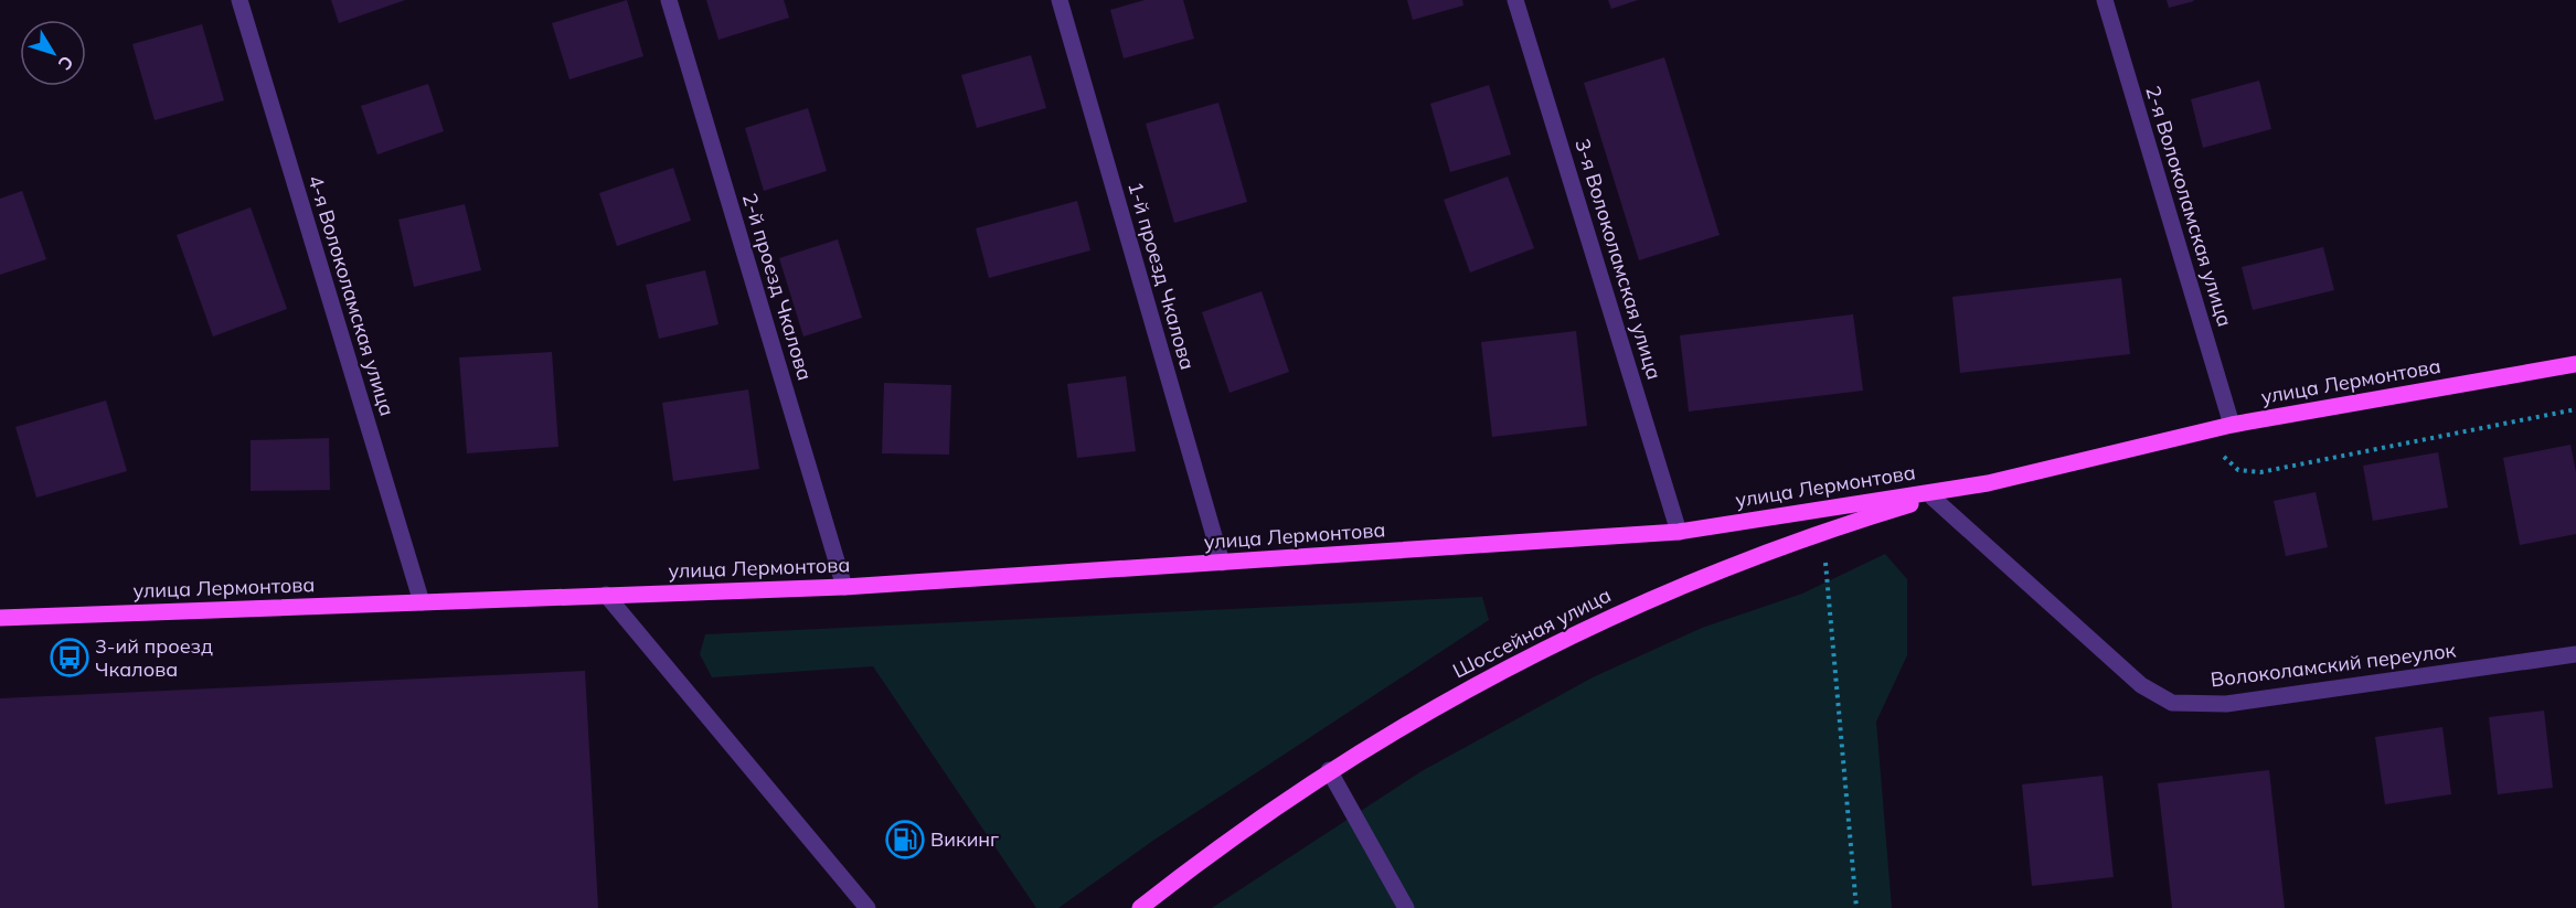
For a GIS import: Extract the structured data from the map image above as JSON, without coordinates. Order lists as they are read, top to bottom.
{
  "streets": {
    "main road": ["улица Лермонтова", "Шоссейная улица"],
    "street": [
      "2-я Волоколамская улица",
      "3-я Волоколамская улица",
      "1-й проезд Чкалова",
      "2-й проезд Чкалова",
      "4-я Волоколамская улица",
      "Волоколамский переулок"
    ]
  },
  "crossings": [
    ["2-я Волоколамская улица", "улица Лермонтова"],
    ["3-я Волоколамская улица", "улица Лермонтова"],
    ["1-й проезд Чкалова", "улица Лермонтова"],
    ["2-й проезд Чкалова", "улица Лермонтова"],
    ["4-я Волоколамская улица", "улица Лермонтова"],
    ["улица Лермонтова", "Шоссейная улица"],
    ["Шоссейная улица", "Волоколамский переулок"]
  ],
  "places": {
    "bus stop": ["3-ий проезд Чкалова"],
    "fuel station": ["Викинг"]
  },
  "north": "bottom right"
}
